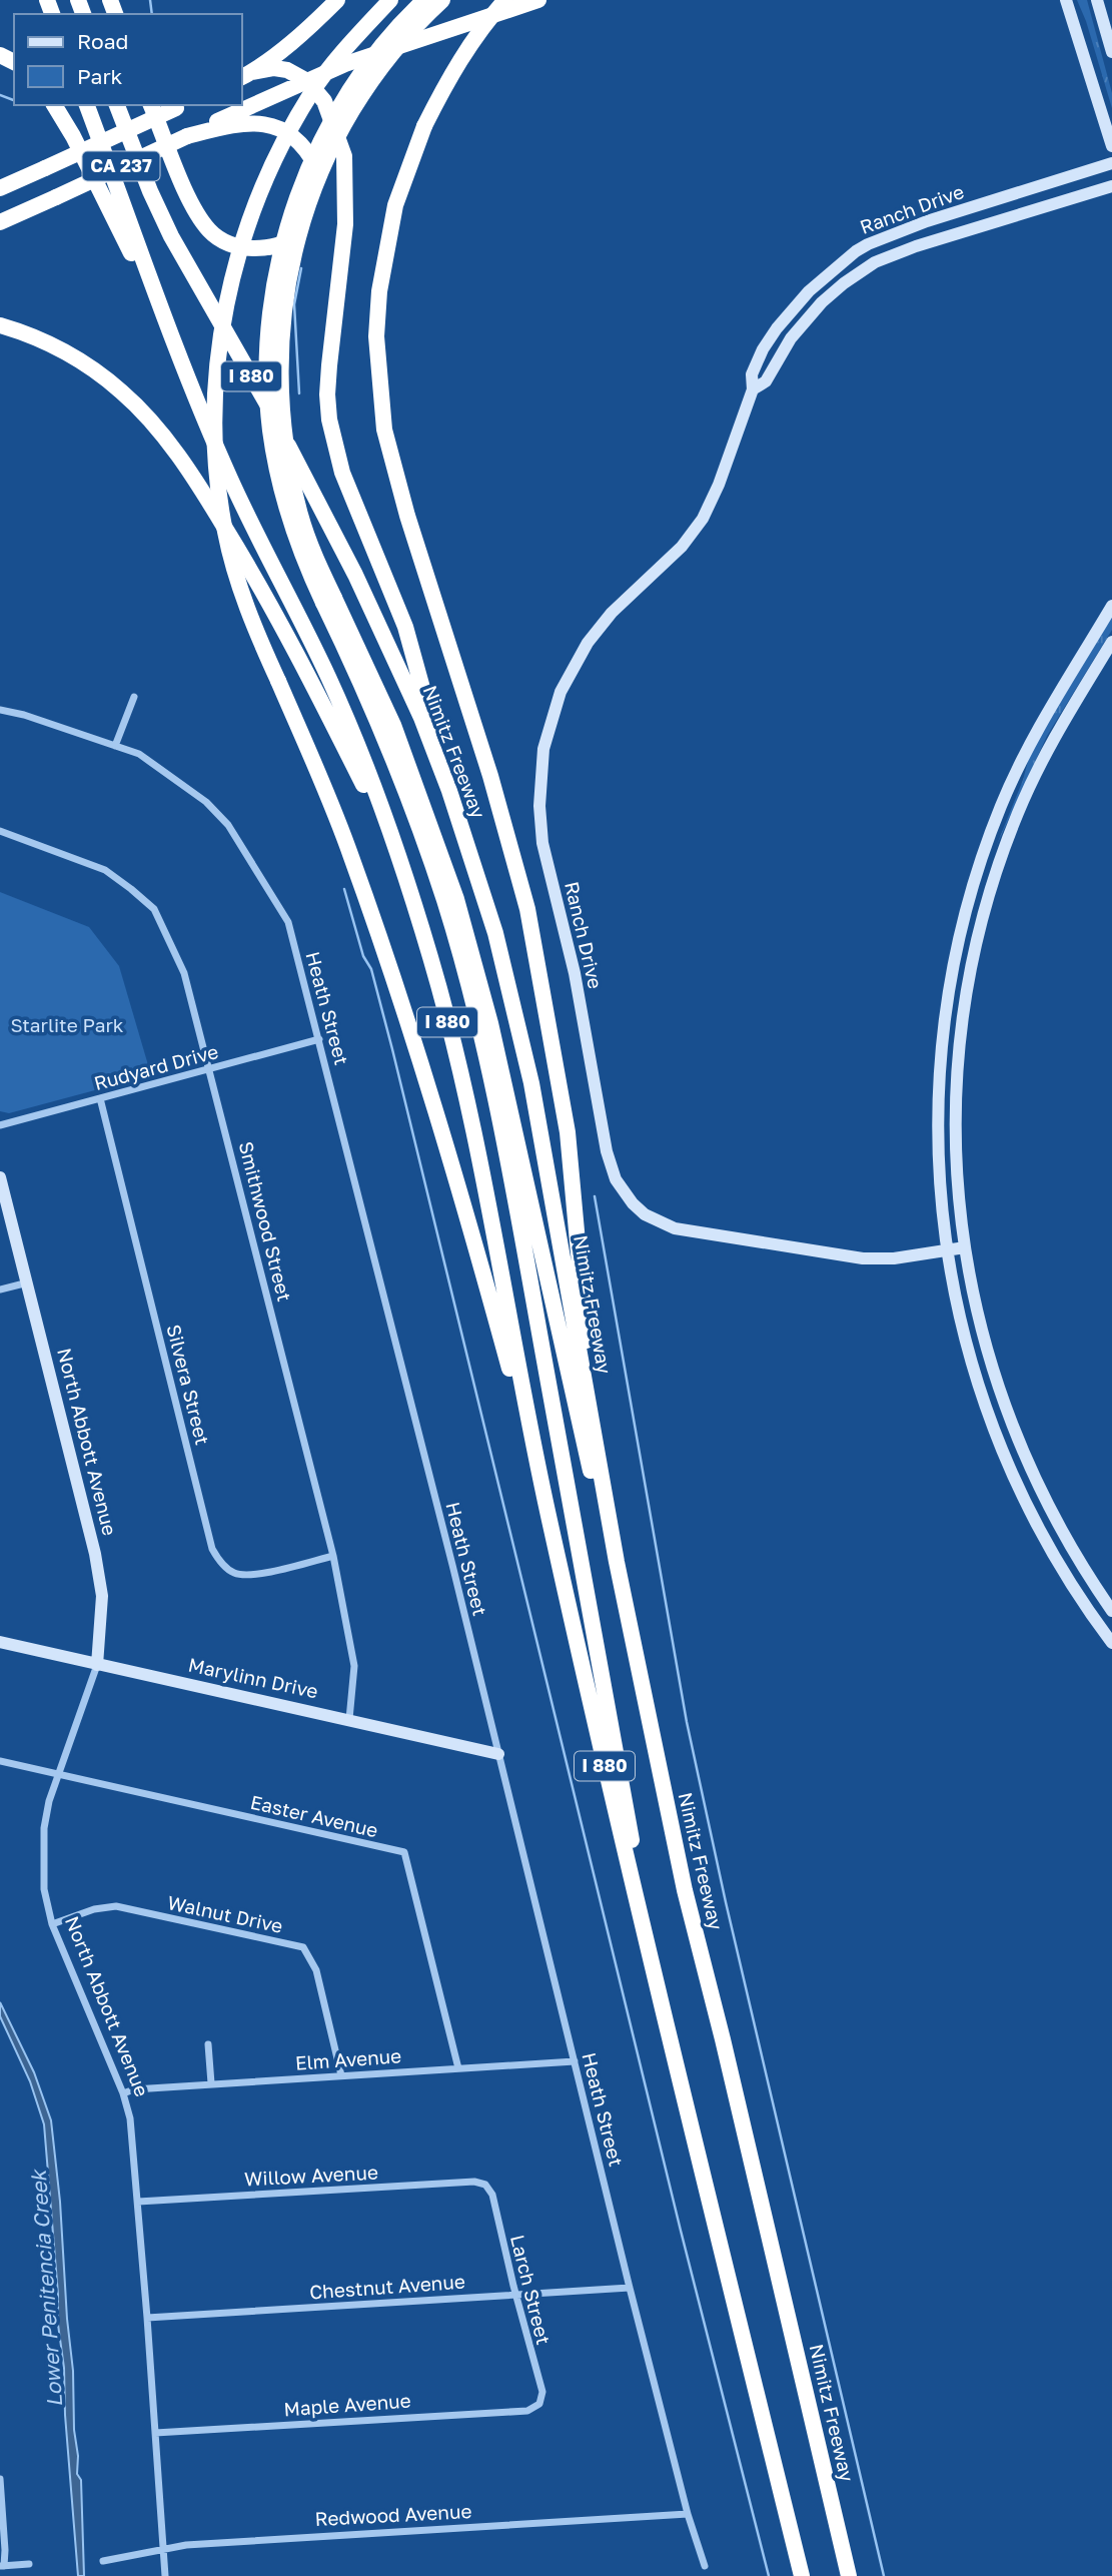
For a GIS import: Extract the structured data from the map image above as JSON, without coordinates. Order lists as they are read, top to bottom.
{
  "streets": {
    "highway": ["CA 237", "I 880", "Nimitz Freeway"],
    "street": [
      "Ranch Drive",
      "Heath Street",
      "Rudyard Drive",
      "Smithwood Street",
      "Silvera Street",
      "North Abbott Avenue",
      "Marylinn Drive",
      "Easter Avenue",
      "Walnut Drive",
      "Elm Avenue",
      "Willow Avenue",
      "Chestnut Avenue",
      "Larch Street",
      "Maple Avenue",
      "Redwood Avenue"
    ]
  },
  "crossings": [
    ["Heath Street", "Rudyard Drive"],
    ["Heath Street", "Marylinn Drive"],
    ["Heath Street", "Elm Avenue"],
    ["Heath Street", "Chestnut Avenue"],
    ["Heath Street", "Redwood Avenue"],
    ["Rudyard Drive", "Smithwood Street"],
    ["Rudyard Drive", "Silvera Street"],
    ["Smithwood Street", "Silvera Street"],
    ["Smithwood Street", "Marylinn Drive"],
    ["North Abbott Avenue", "Marylinn Drive"],
    ["North Abbott Avenue", "Easter Avenue"],
    ["North Abbott Avenue", "Walnut Drive"],
    ["North Abbott Avenue", "Elm Avenue"],
    ["North Abbott Avenue", "Willow Avenue"],
    ["North Abbott Avenue", "Chestnut Avenue"],
    ["North Abbott Avenue", "Maple Avenue"],
    ["North Abbott Avenue", "Redwood Avenue"],
    ["Easter Avenue", "Elm Avenue"],
    ["Walnut Drive", "Elm Avenue"],
    ["Willow Avenue", "Larch Street"],
    ["Chestnut Avenue", "Larch Street"],
    ["Larch Street", "Maple Avenue"]
  ],
  "water": ["Lower Penitencia Creek"],
  "parks": ["Starlite Park"],
  "legend": ["Road", "Park"]
}
